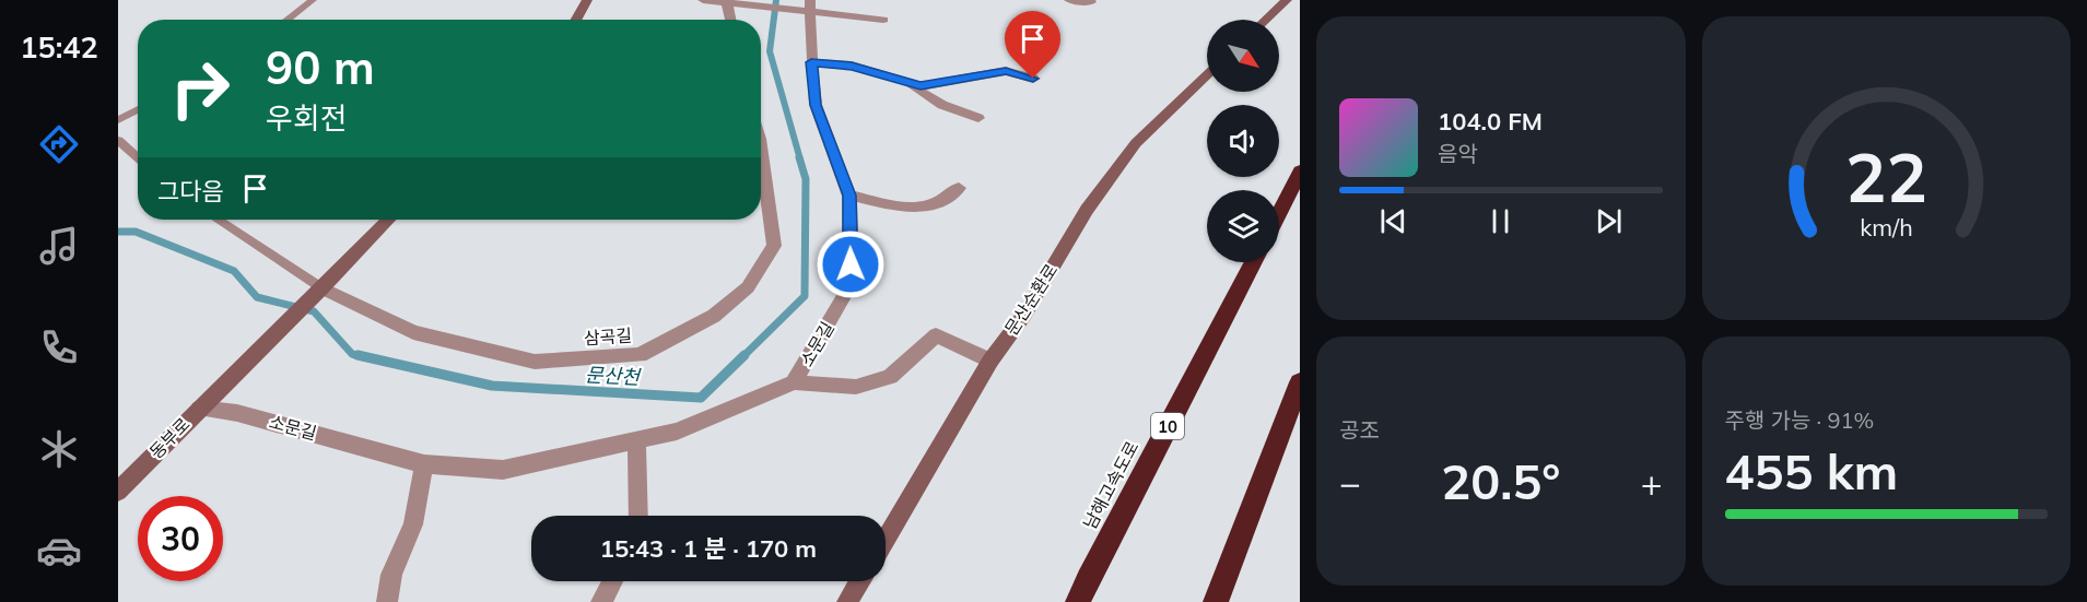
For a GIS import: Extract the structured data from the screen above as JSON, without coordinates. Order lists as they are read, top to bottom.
{
  "streets": {
    "highway": ["10", "남해고속도로"],
    "main road": ["문산순환로", "동부로"],
    "street": ["삼곡길", "소문길"]
  },
  "crossings": [
    ["문산순환로", "소문길"],
    ["삼곡길", "동부로"],
    ["소문길", "동부로"]
  ],
  "water": ["문산천"],
  "north": "bottom right",
  "page": {
    "tabs": "15:42",
    "turn": ["90 m", "우회전"],
    "song": ["104.0 FM", "음악"],
    "then": "그다음",
    "tile": [
      "공조",
      ["주행 가능 · 91%", "455 km"]
    ],
    "heat": ["−", "20.5°", "+"],
    "limit": "30",
    "trip": "15:43 · 1 분 · 170 m",
    "gauge": ["22", "km/h"]
  }
}
